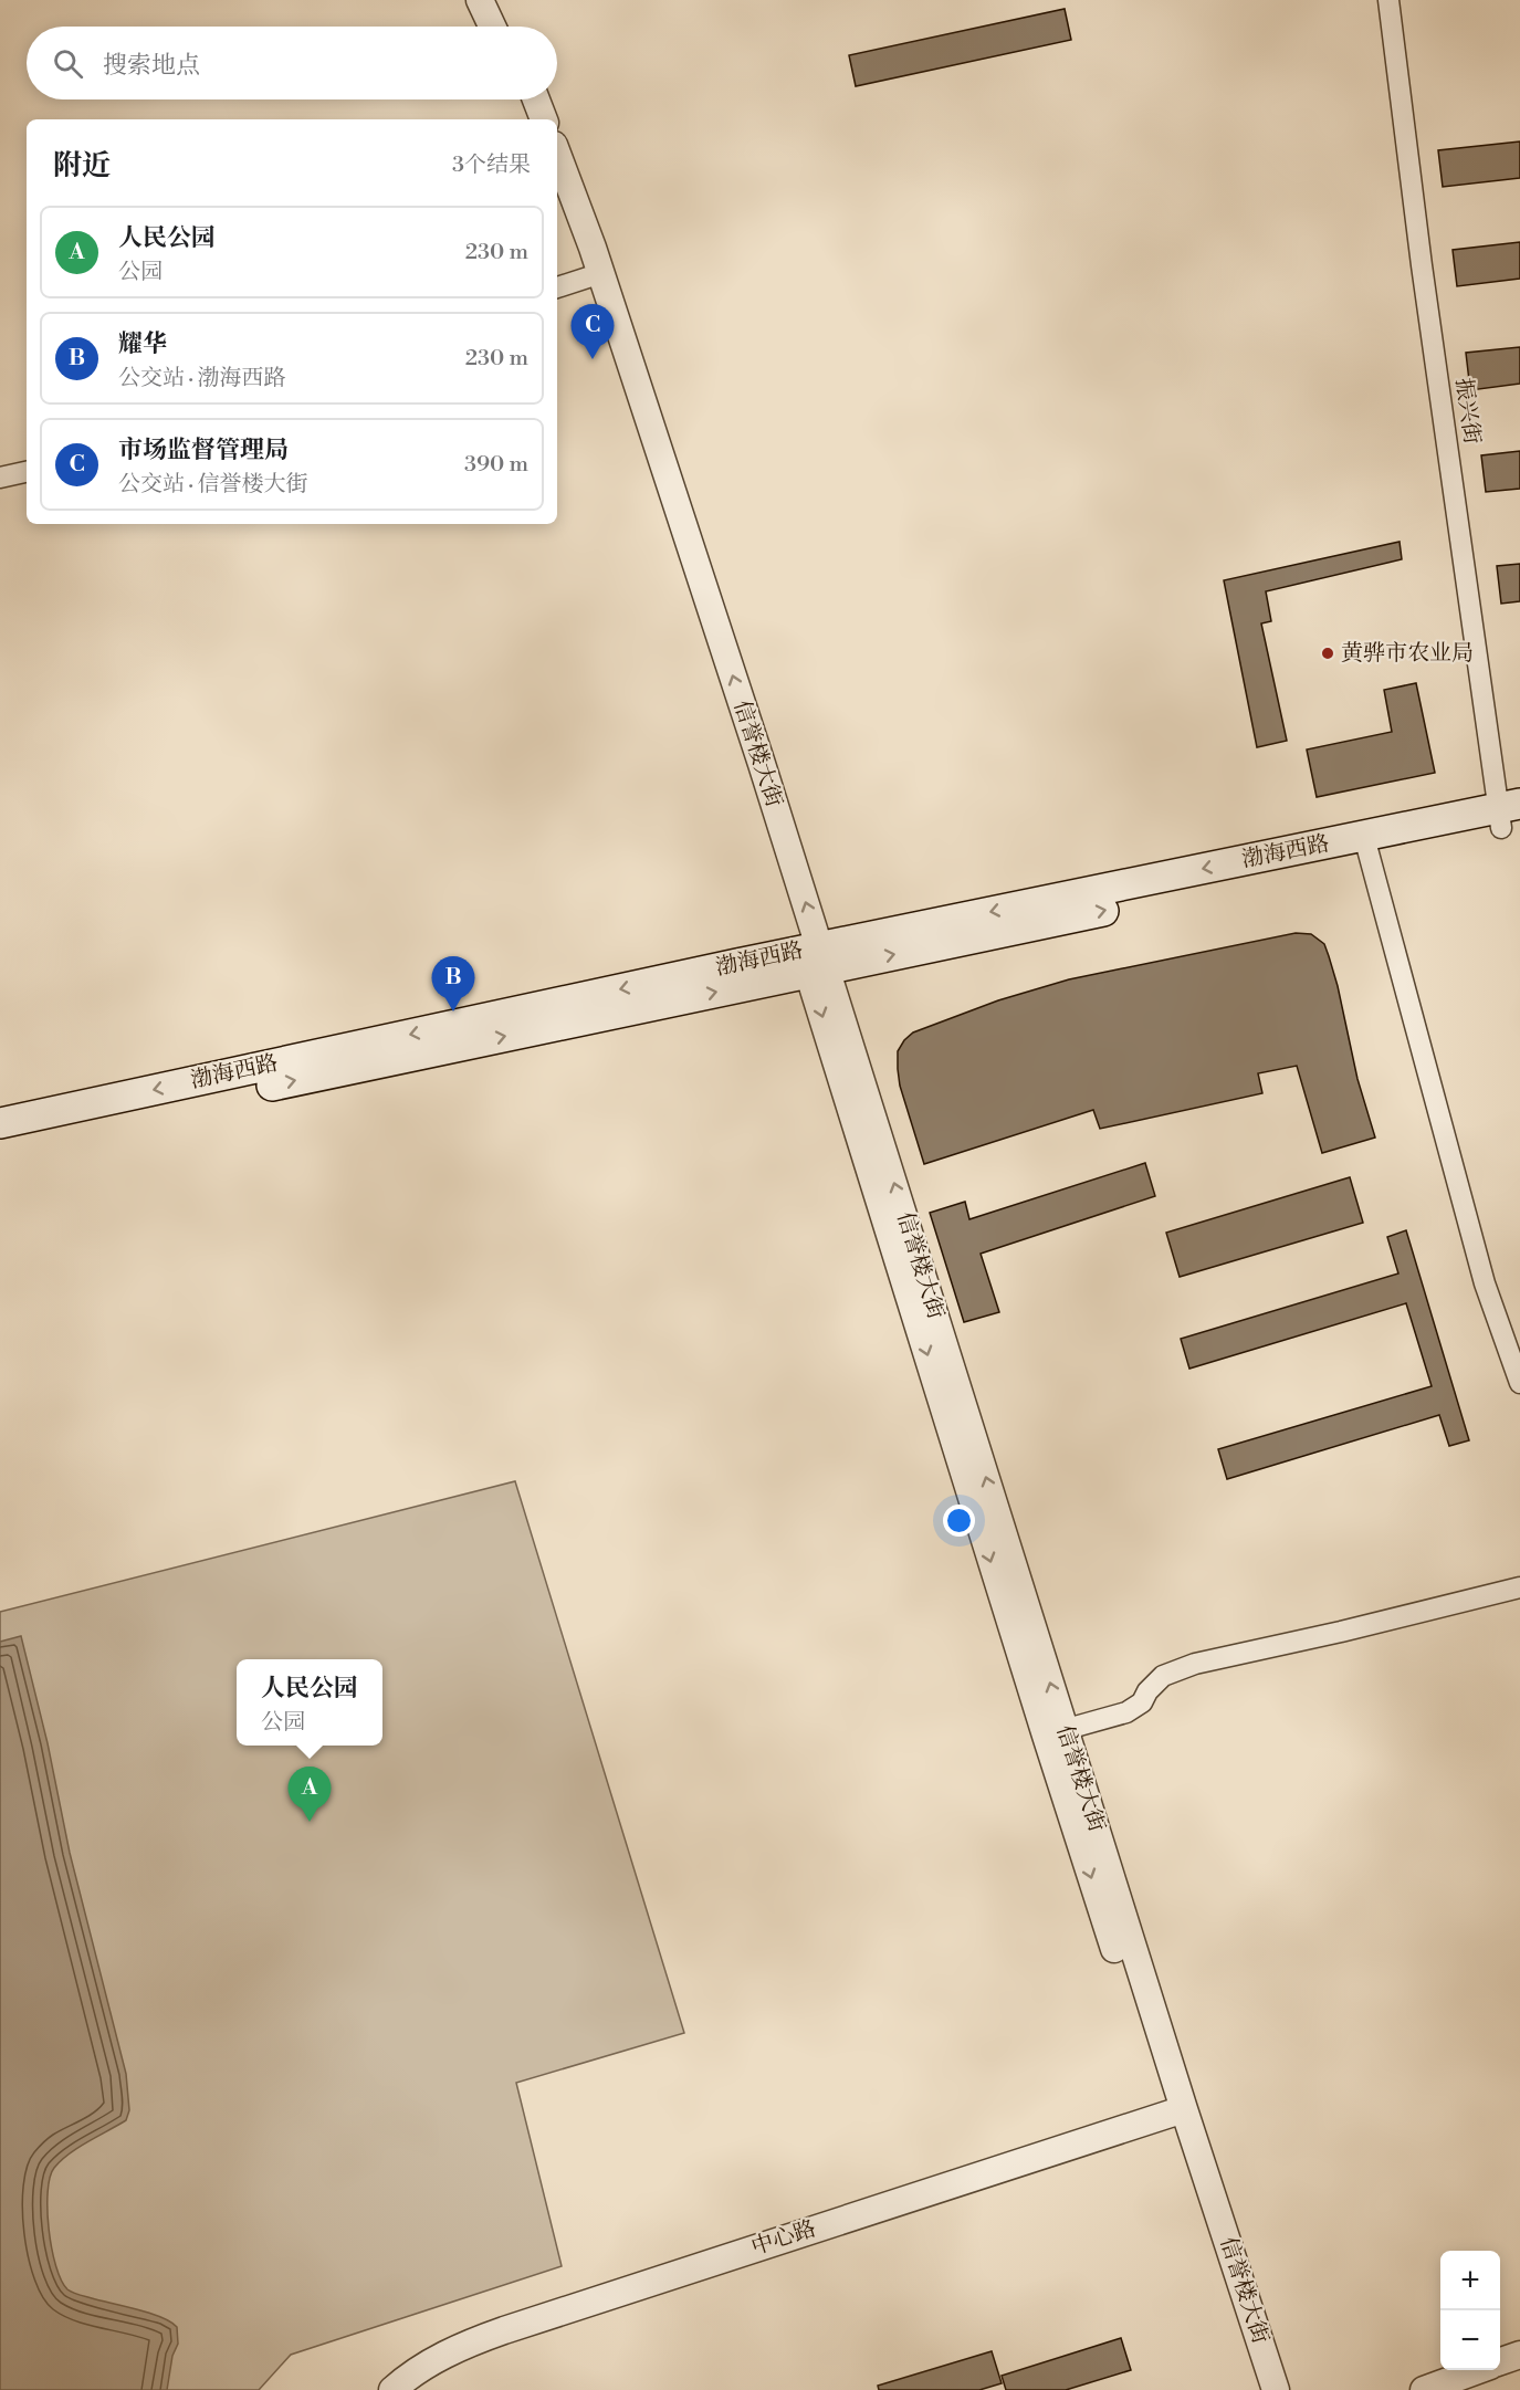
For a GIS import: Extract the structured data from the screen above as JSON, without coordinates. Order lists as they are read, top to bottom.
{
  "streets": {
    "main road": ["渤海西路"],
    "street": ["振兴街", "信誉楼大街", "中心路"]
  },
  "crossings": [
    ["振兴街", "渤海西路"],
    ["信誉楼大街", "渤海西路"],
    ["信誉楼大街", "中心路"]
  ],
  "places": ["黄骅市农业局"],
  "page": {
    "search": "搜索地点",
    "heading": ["附近", "3个结果"],
    "list": [
      {
        "mark": "A",
        "name": "人民公园",
        "note": "公园",
        "value": "230 m"
      },
      {
        "mark": "B",
        "name": "耀华",
        "note": "公交站 · 渤海西路",
        "value": "230 m"
      },
      {
        "mark": "C",
        "name": "市场监督管理局",
        "note": "公交站 · 信誉楼大街",
        "value": "390 m"
      }
    ],
    "pins": ["C", "B", "A"],
    "popup": ["人民公园", "公园"],
    "map_buttons": ["+", "−"]
  }
}
